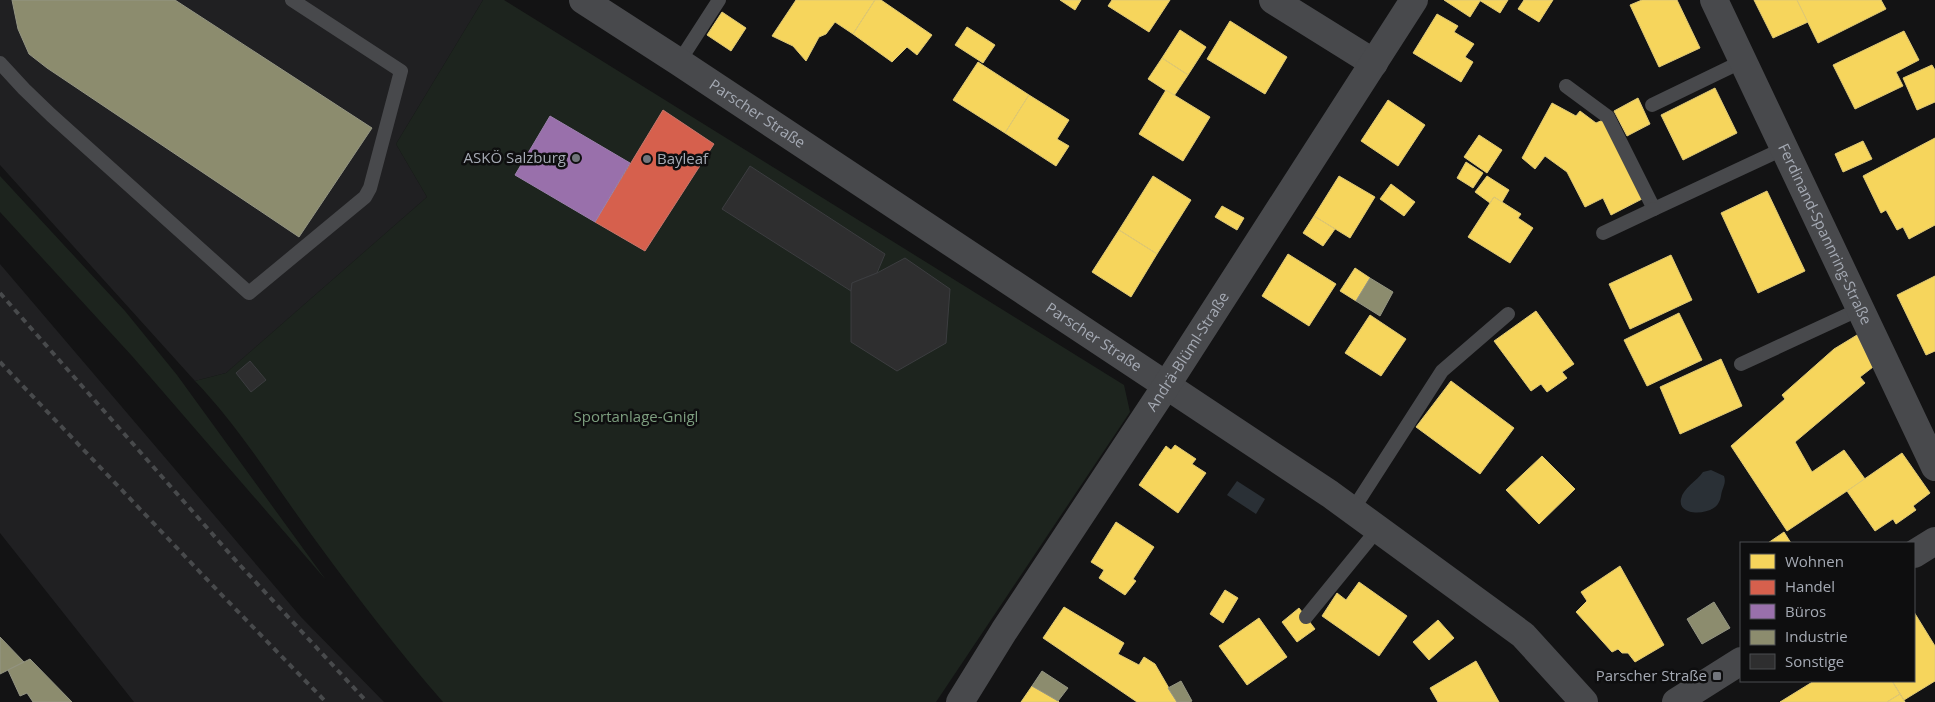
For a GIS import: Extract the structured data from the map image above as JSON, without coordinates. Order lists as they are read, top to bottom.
{
  "streets": {
    "street": ["Parscher Straße", "Ferdinand-Spannring-Straße", "Andrä-Blüml-Straße"]
  },
  "crossings": [
    ["Parscher Straße", "Andrä-Blüml-Straße"]
  ],
  "parks": ["Sportanlage-Gnigl"],
  "places": {
    "other": ["ASKÖ Salzburg", "Bayleaf"],
    "transit": ["Parscher Straße"]
  },
  "legend": [
    "Wohnen",
    "Handel",
    "Büros",
    "Industrie",
    "Sonstige"
  ]
}
